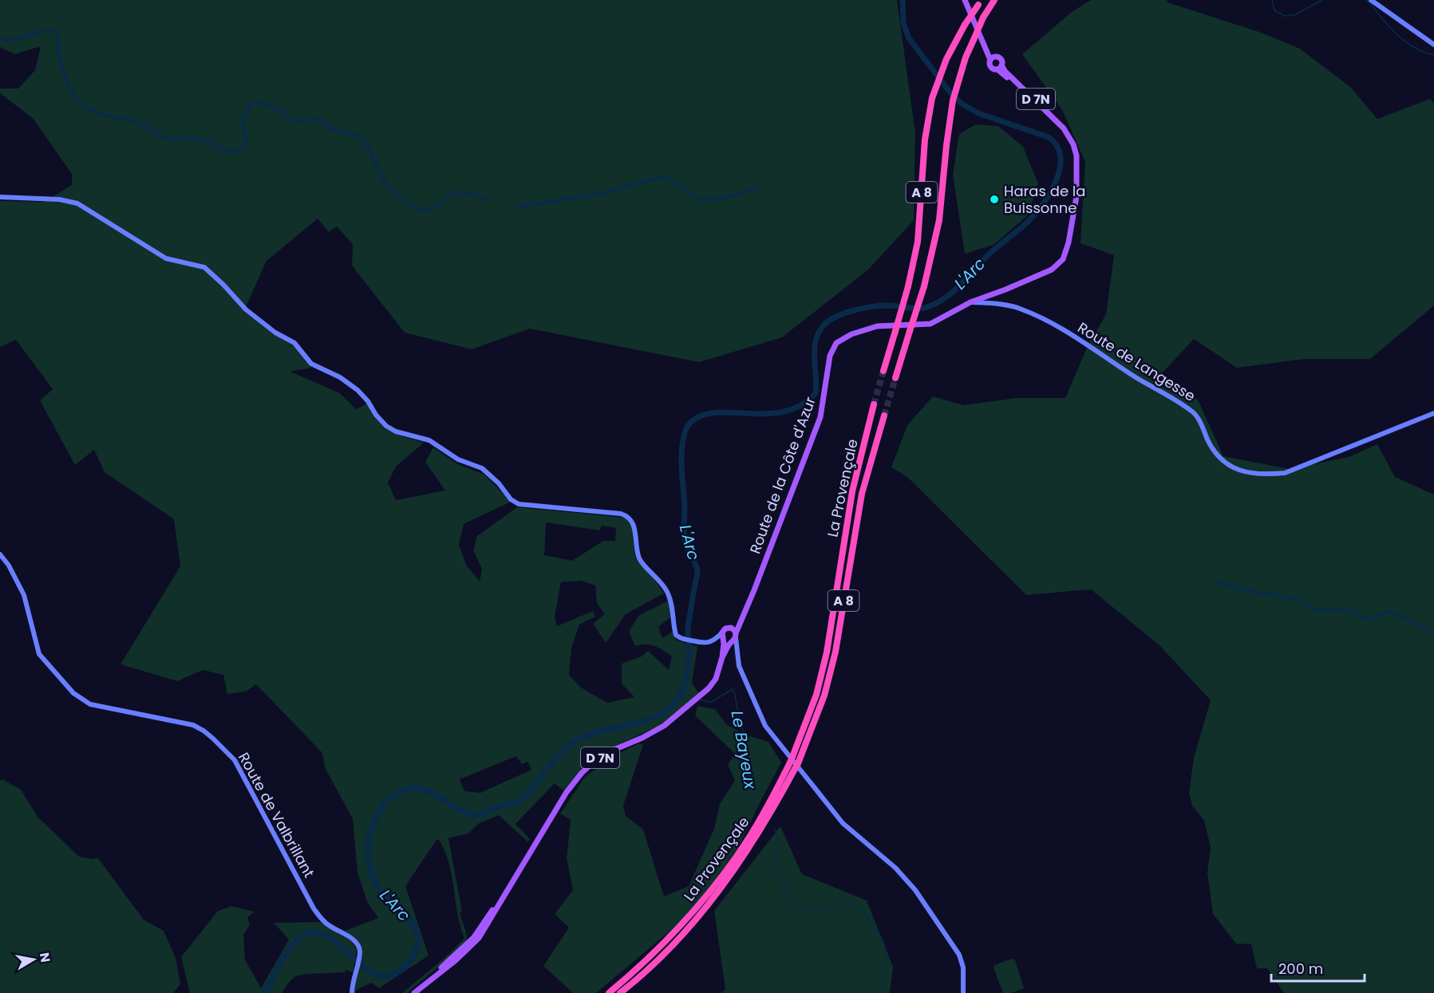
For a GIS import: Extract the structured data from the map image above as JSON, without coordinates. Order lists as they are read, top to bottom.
{
  "streets": {
    "highway": ["A 8", "La Provençale"],
    "main road": ["D 7N", "Route de la Côte d'Azur"],
    "street": ["Route de Langesse", "Route de Valbrillant"]
  },
  "crossings": [
    ["Route de Langesse", "Route de la Côte d'Azur"]
  ],
  "water": ["L'Arc", "Le Bayeux"],
  "places": ["Haras de la Buissonne"],
  "scale_bar": "200 m",
  "north": "right"
}
